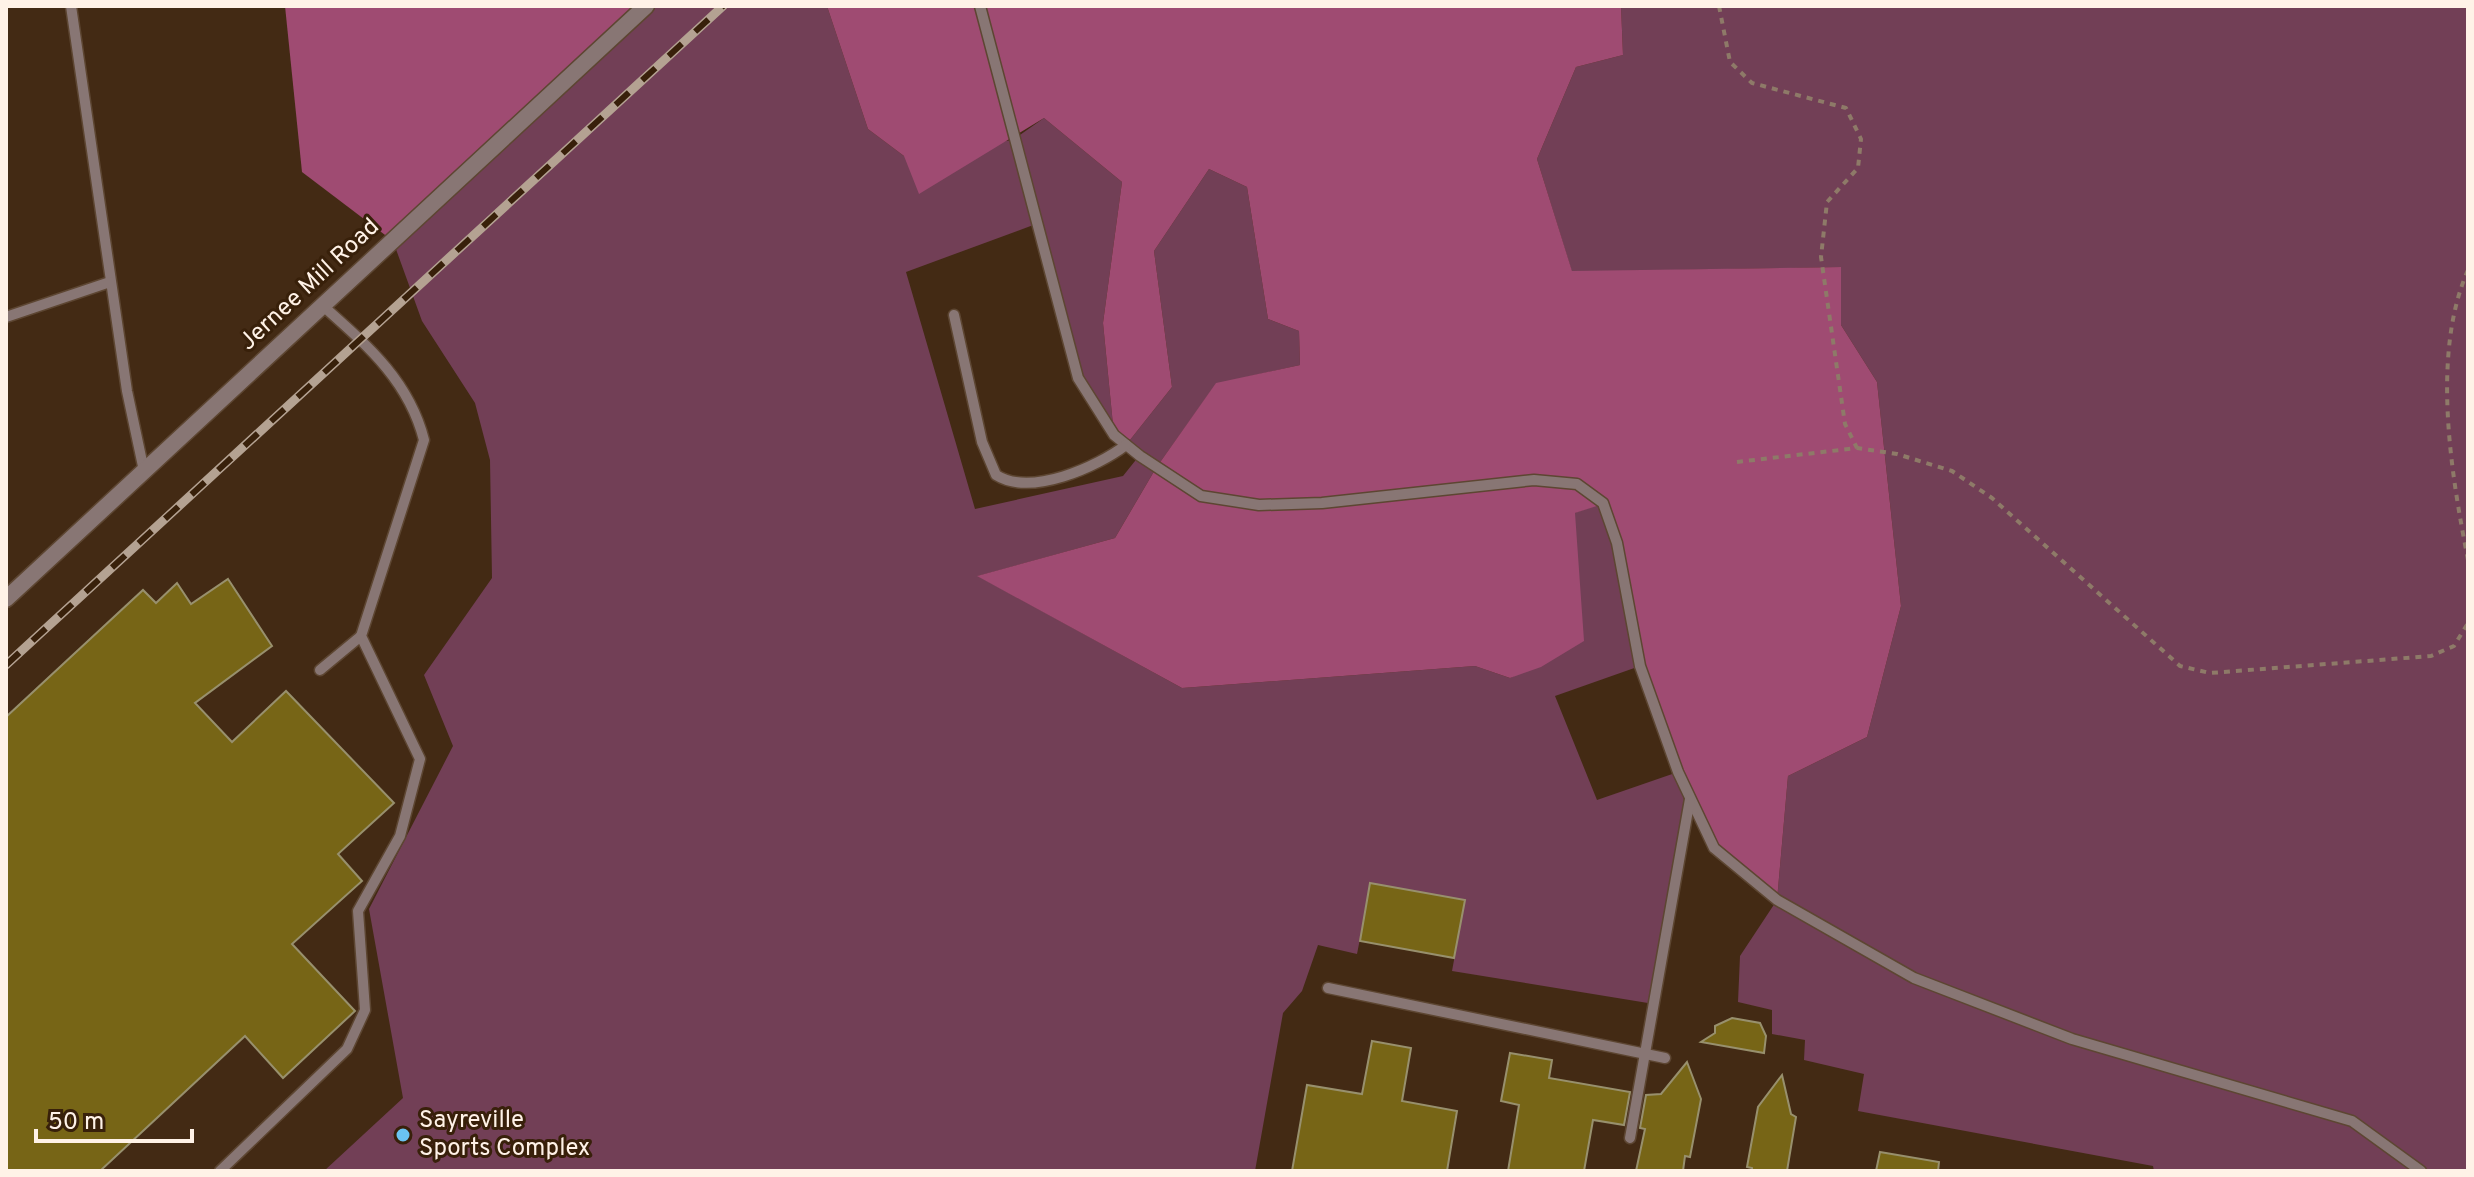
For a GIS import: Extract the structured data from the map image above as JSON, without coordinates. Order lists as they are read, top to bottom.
{
  "streets": {
    "street": ["Jernee Mill Road"]
  },
  "places": ["Sayreville Sports Complex"],
  "scale_bar": "50 m"
}
